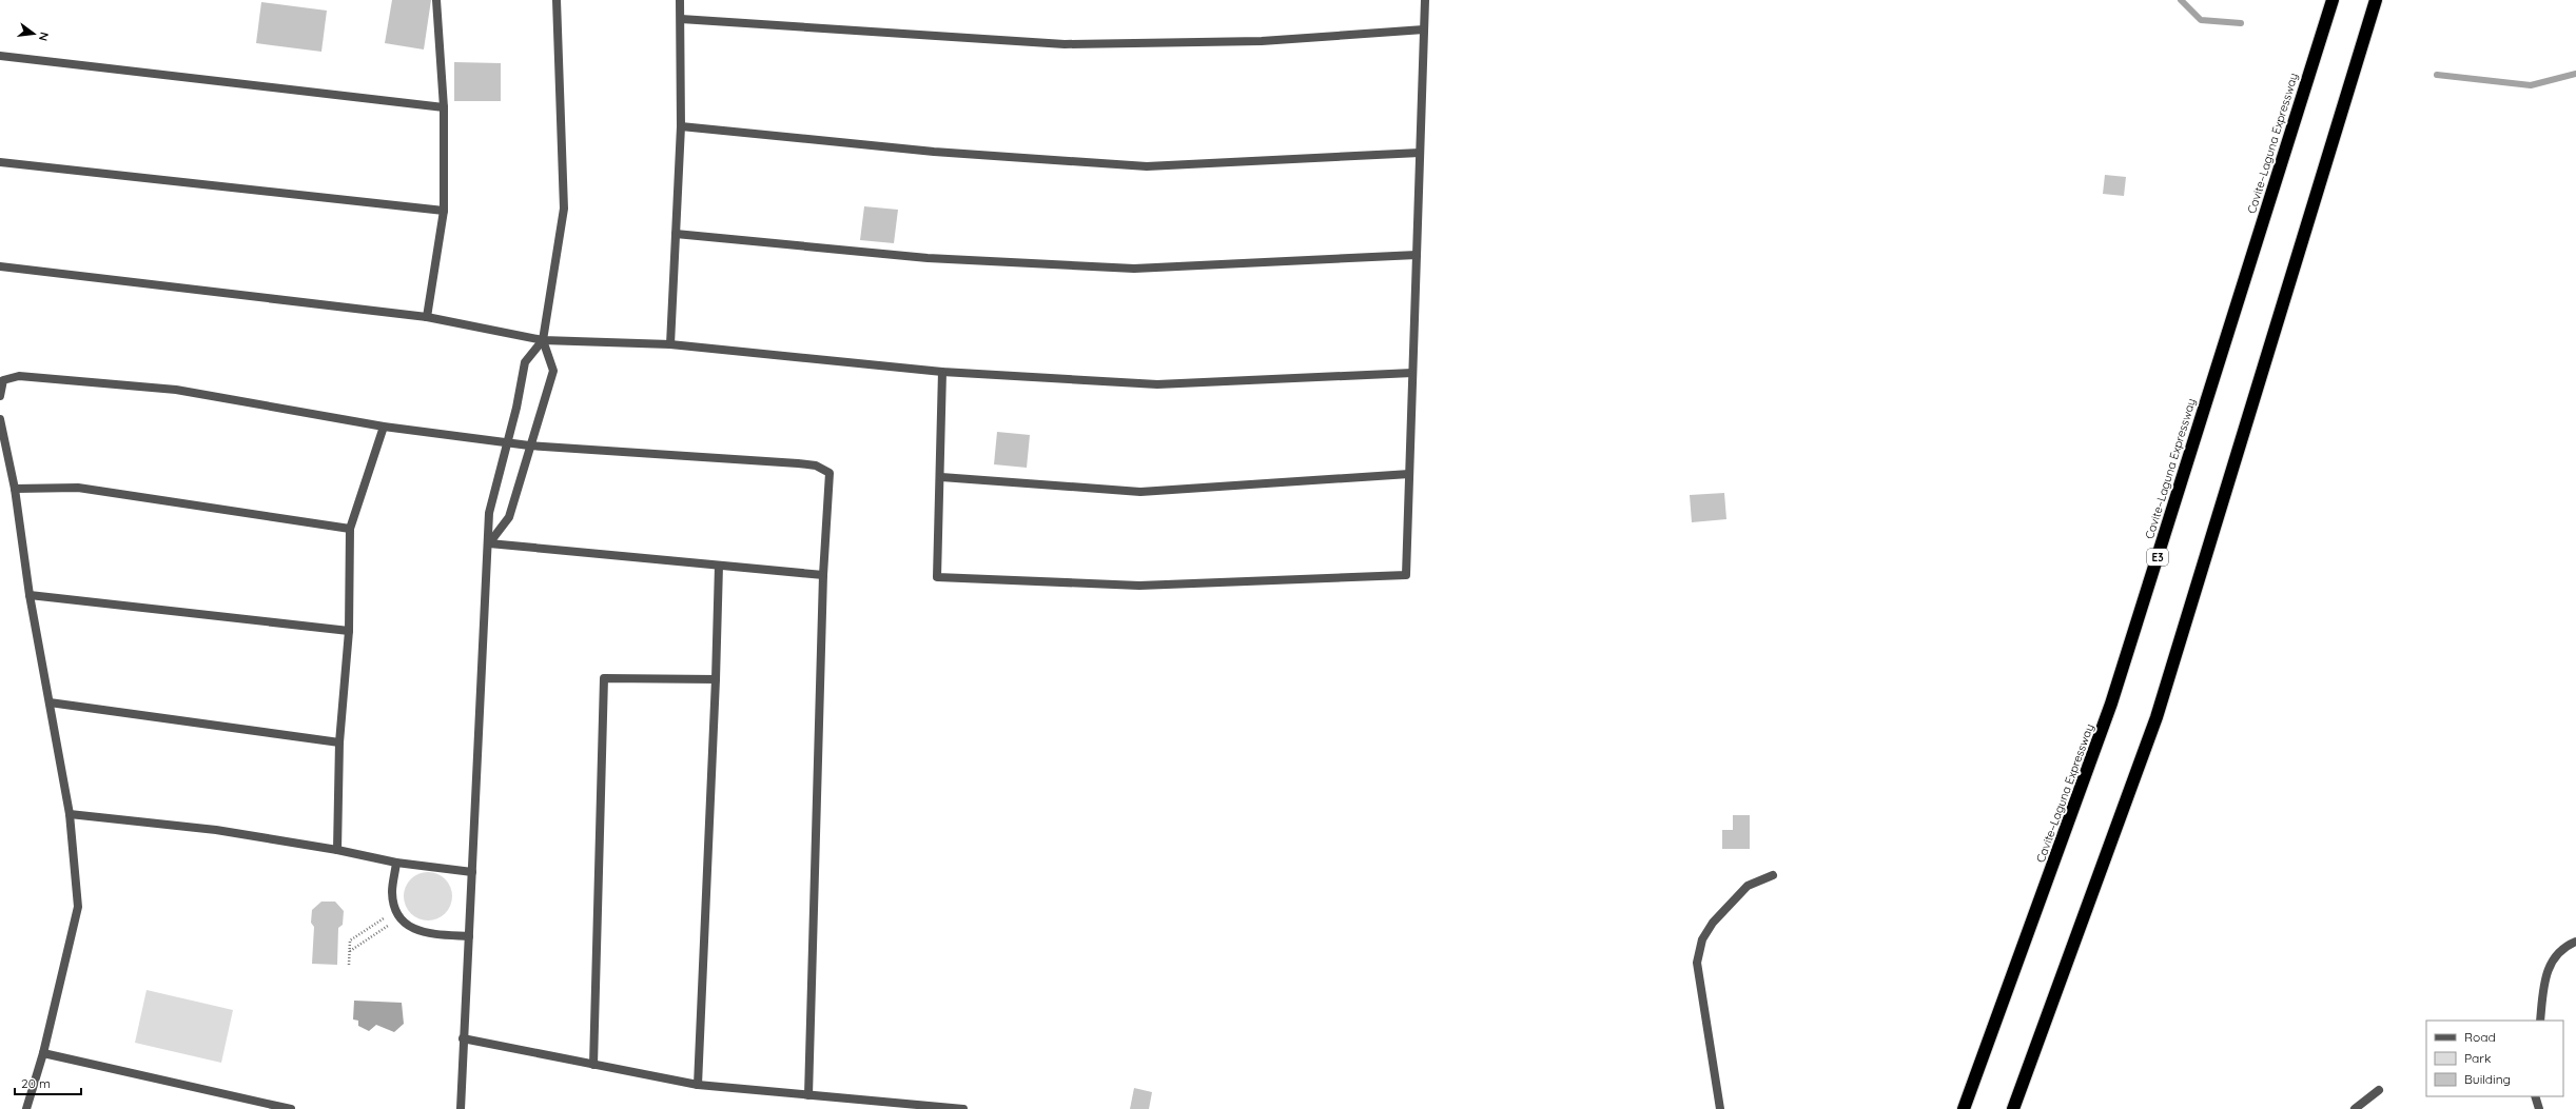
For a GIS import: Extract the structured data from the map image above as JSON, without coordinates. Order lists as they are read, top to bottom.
{
  "streets": {
    "highway": ["Cavite–Laguna Expressway", "E3"]
  },
  "legend": ["Road", "Park", "Building"],
  "scale_bar": "20 m",
  "north": "right"
}
